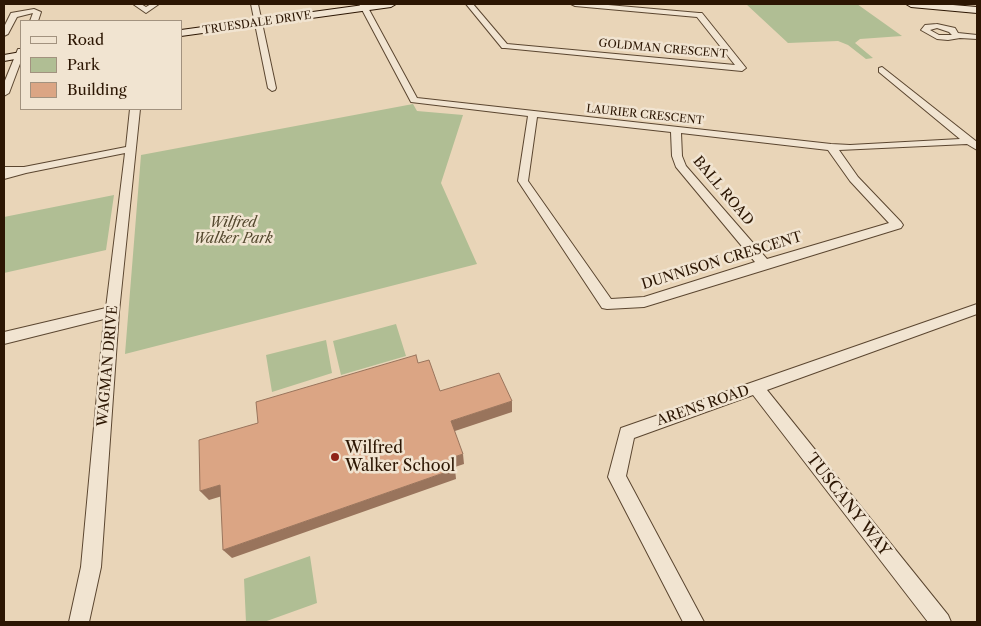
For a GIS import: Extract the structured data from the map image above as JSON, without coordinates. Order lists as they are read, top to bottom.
{
  "streets": {
    "street": [
      "TRUESDALE DRIVE",
      "GOLDMAN CRESCENT",
      "LAURIER CRESCENT",
      "BALL ROAD",
      "DUNNISON CRESCENT",
      "WAGMAN DRIVE",
      "ARENS ROAD",
      "TUSCANY WAY"
    ]
  },
  "crossings": [
    ["TRUESDALE DRIVE", "LAURIER CRESCENT"],
    ["LAURIER CRESCENT", "BALL ROAD"],
    ["LAURIER CRESCENT", "DUNNISON CRESCENT"],
    ["BALL ROAD", "DUNNISON CRESCENT"],
    ["ARENS ROAD", "TUSCANY WAY"]
  ],
  "parks": ["Wilfred Walker Park"],
  "places": ["Wilfred Walker School"],
  "legend": ["Road", "Park", "Building"]
}
